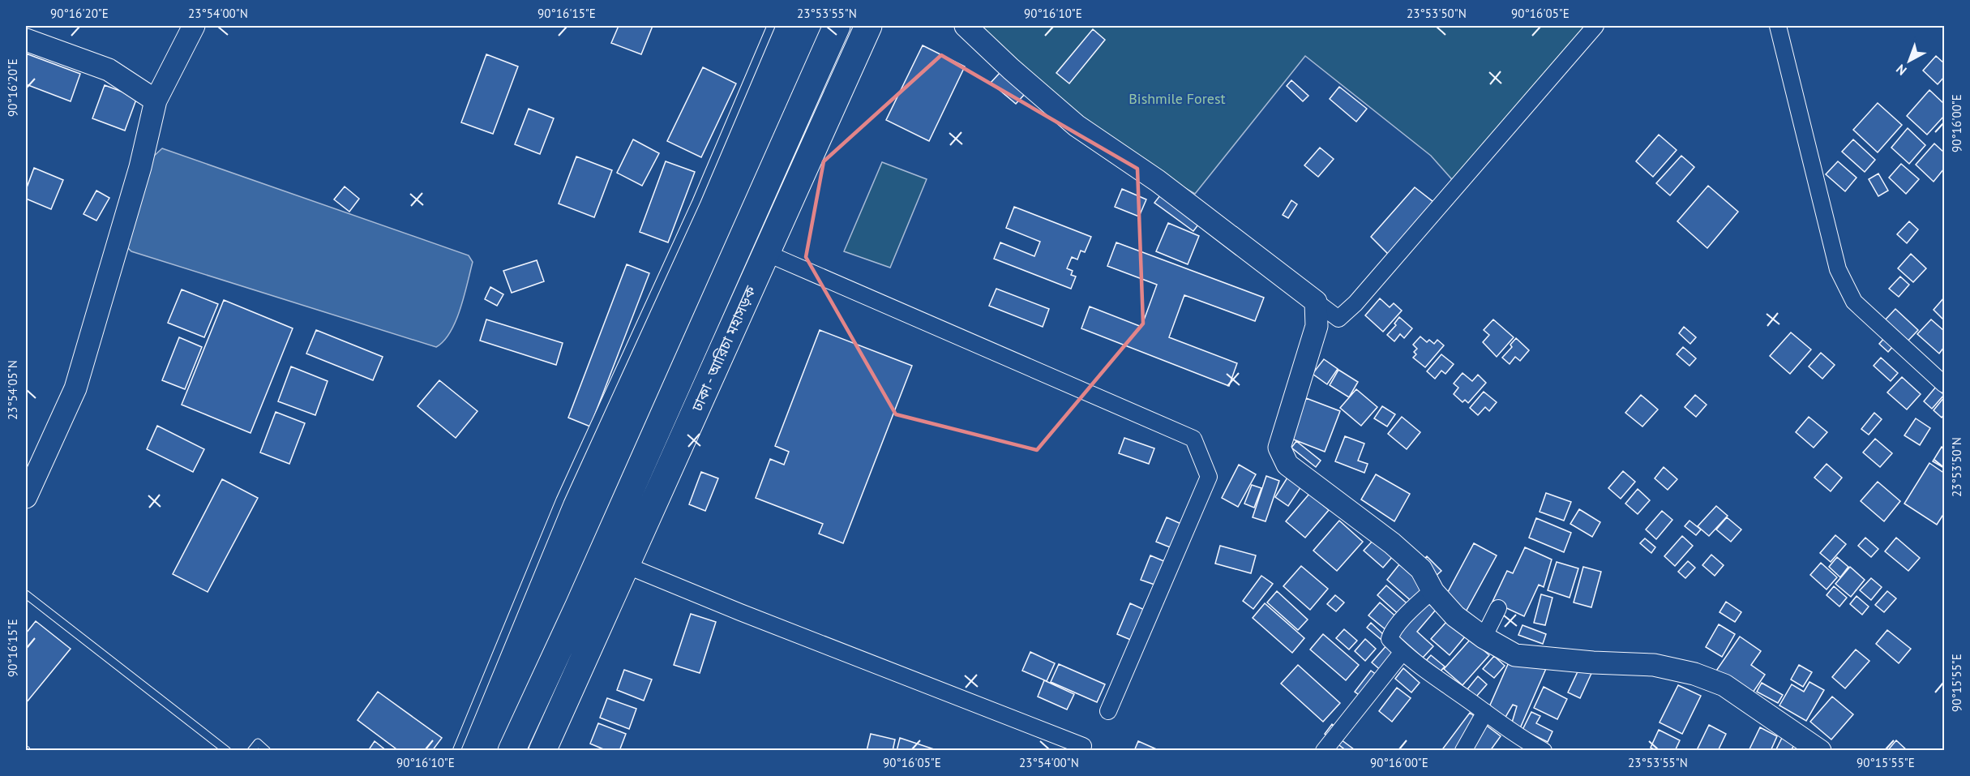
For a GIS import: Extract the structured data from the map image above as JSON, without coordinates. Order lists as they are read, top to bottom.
{
  "streets": {
    "highway": ["ঢাকা - আরিচা মহাসড়ক"]
  },
  "parks": ["Bishmile Forest"],
  "north": "bottom left",
  "coordinates": [
    "90°16'20\"E",
    "23°54'00\"N",
    "90°16'15\"E",
    "23°53'55\"N",
    "90°16'10\"E",
    "23°53'50\"N",
    "90°16'05\"E",
    "90°16'00\"E",
    "23°54'05\"N",
    "90°15'55\"E"
  ]
}
